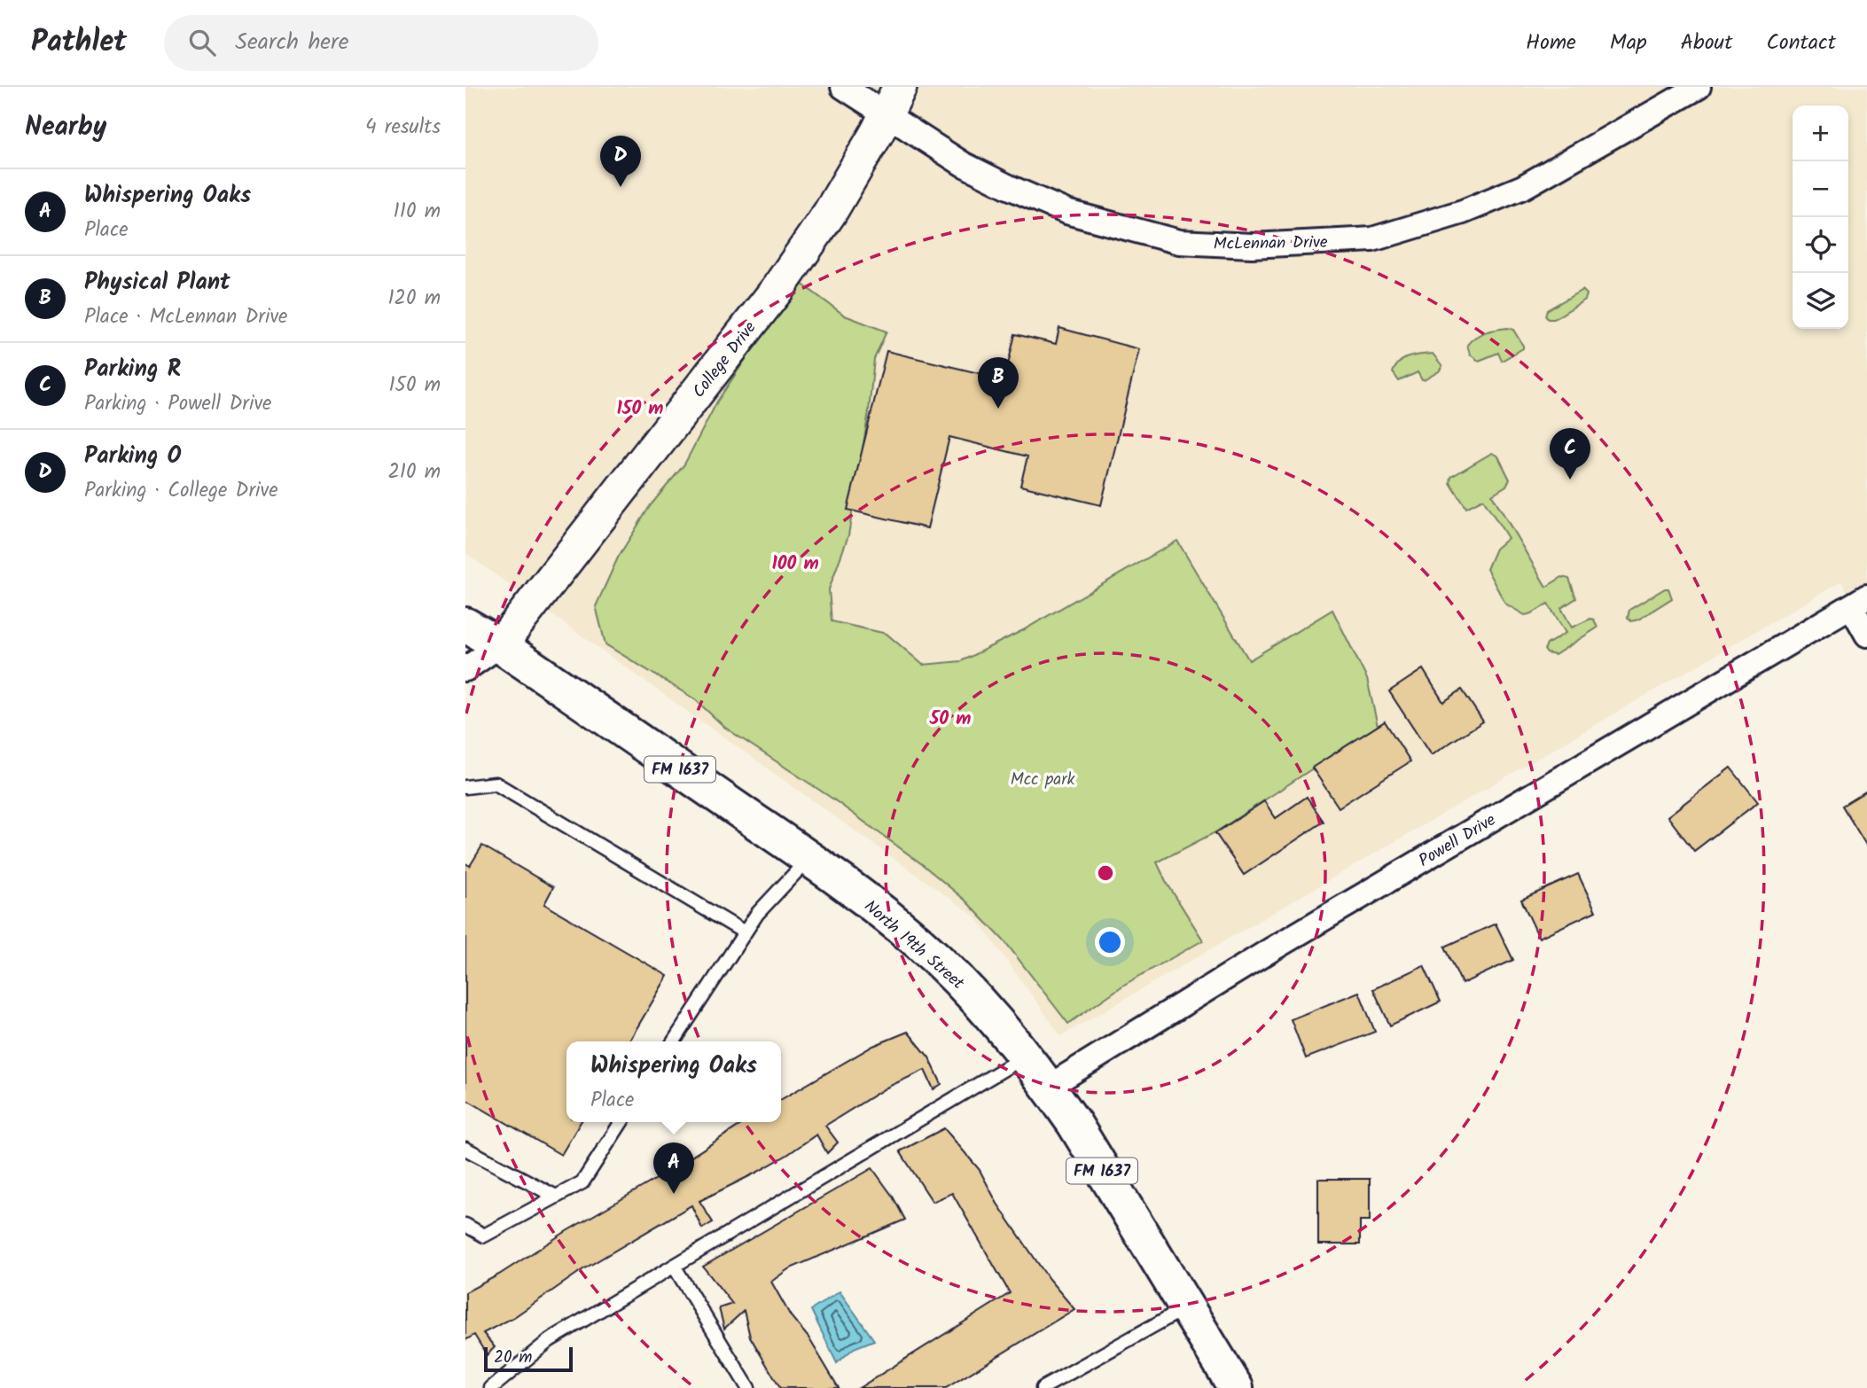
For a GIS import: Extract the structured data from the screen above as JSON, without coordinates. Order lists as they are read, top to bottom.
{
  "streets": {
    "main road": ["FM 1637", "North 19th Street"],
    "street": ["McLennan Drive", "College Drive", "Powell Drive"]
  },
  "crossings": [
    ["McLennan Drive", "College Drive"],
    ["College Drive", "North 19th Street"],
    ["Powell Drive", "North 19th Street"]
  ],
  "parks": ["Mcc park"],
  "scale_bar": "20 m",
  "page": {
    "header": "Pathlet",
    "search": "Search here",
    "nav": [
      "Home",
      "Map",
      "About",
      "Contact"
    ],
    "heading": ["Nearby", "4 results"],
    "map_buttons": ["+", "−"],
    "pins": [
      "D",
      "B",
      "C",
      "A"
    ],
    "list": [
      {
        "mark": "A",
        "name": "Whispering Oaks",
        "note": "Place",
        "value": "110 m"
      },
      {
        "mark": "B",
        "name": "Physical Plant",
        "note": "Place · McLennan Drive",
        "value": "120 m"
      },
      {
        "mark": "C",
        "name": "Parking R",
        "note": "Parking · Powell Drive",
        "value": "150 m"
      },
      {
        "mark": "D",
        "name": "Parking O",
        "note": "Parking · College Drive",
        "value": "210 m"
      }
    ],
    "popup": ["Whispering Oaks", "Place"],
    "scale": "20 m"
  },
  "rings": ["150 m", "100 m", "50 m"]
}
